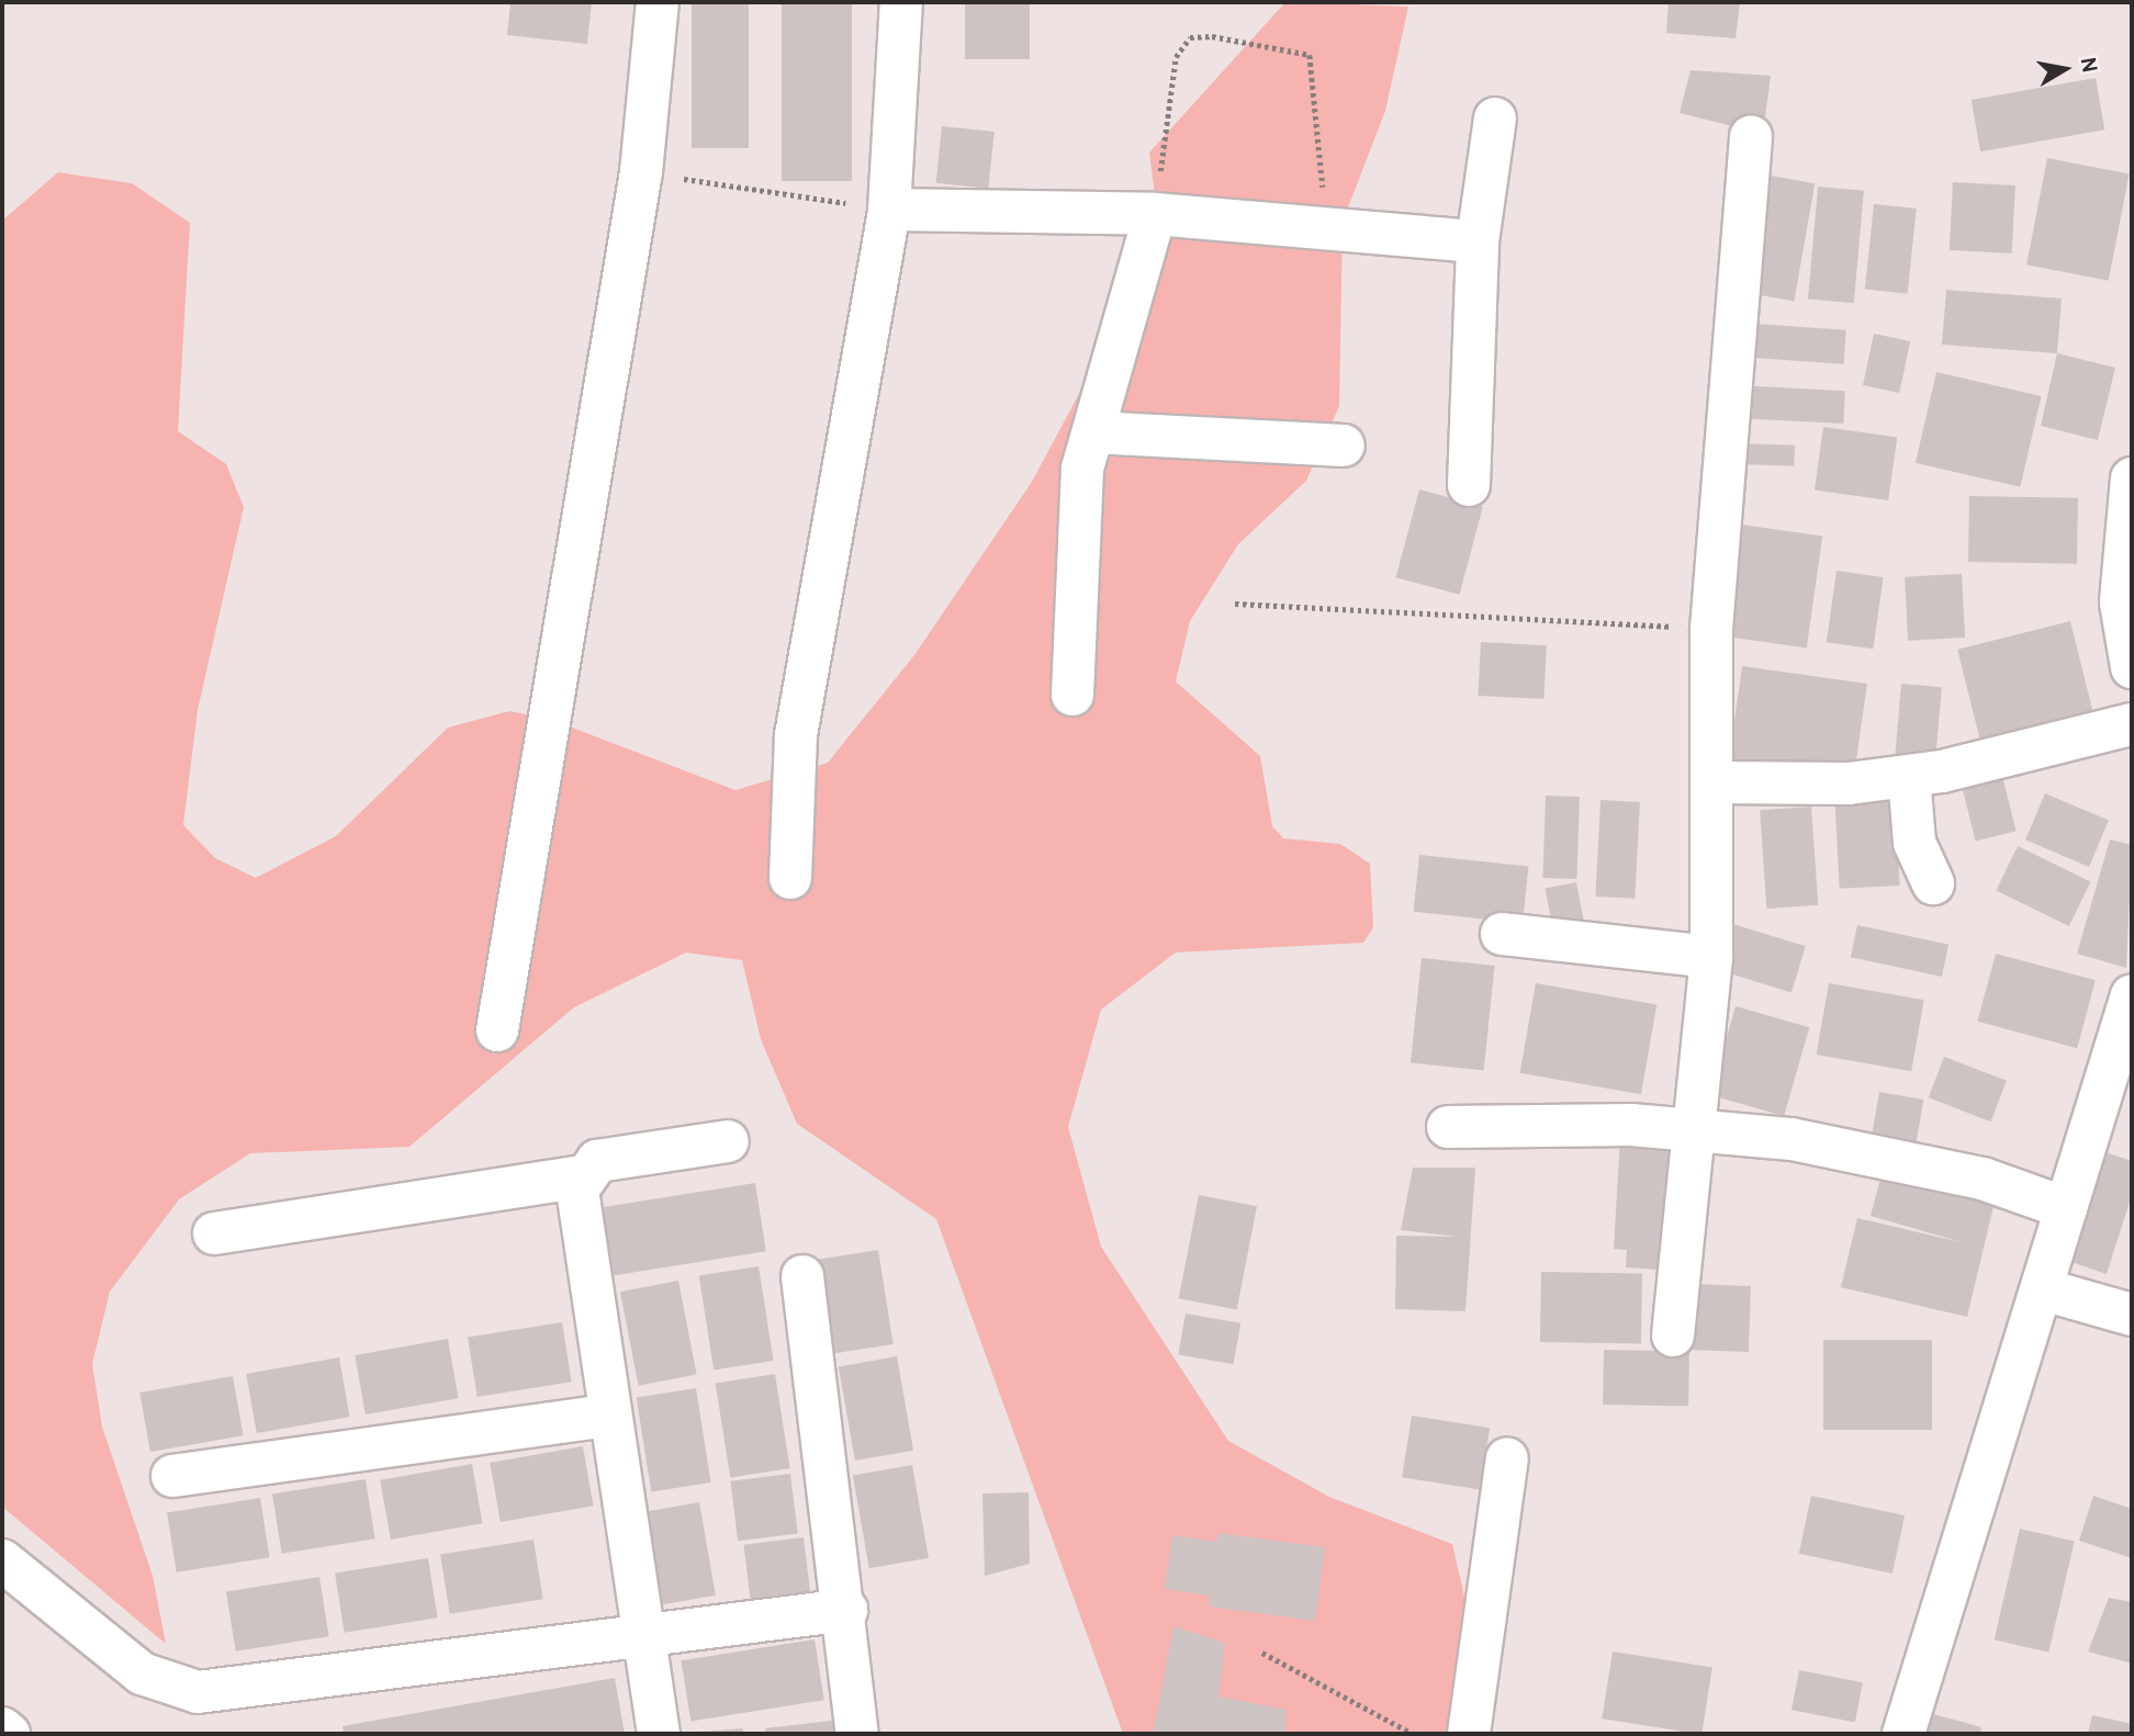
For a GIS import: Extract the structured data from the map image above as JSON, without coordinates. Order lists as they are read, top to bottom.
{
  "north": "right"
}
